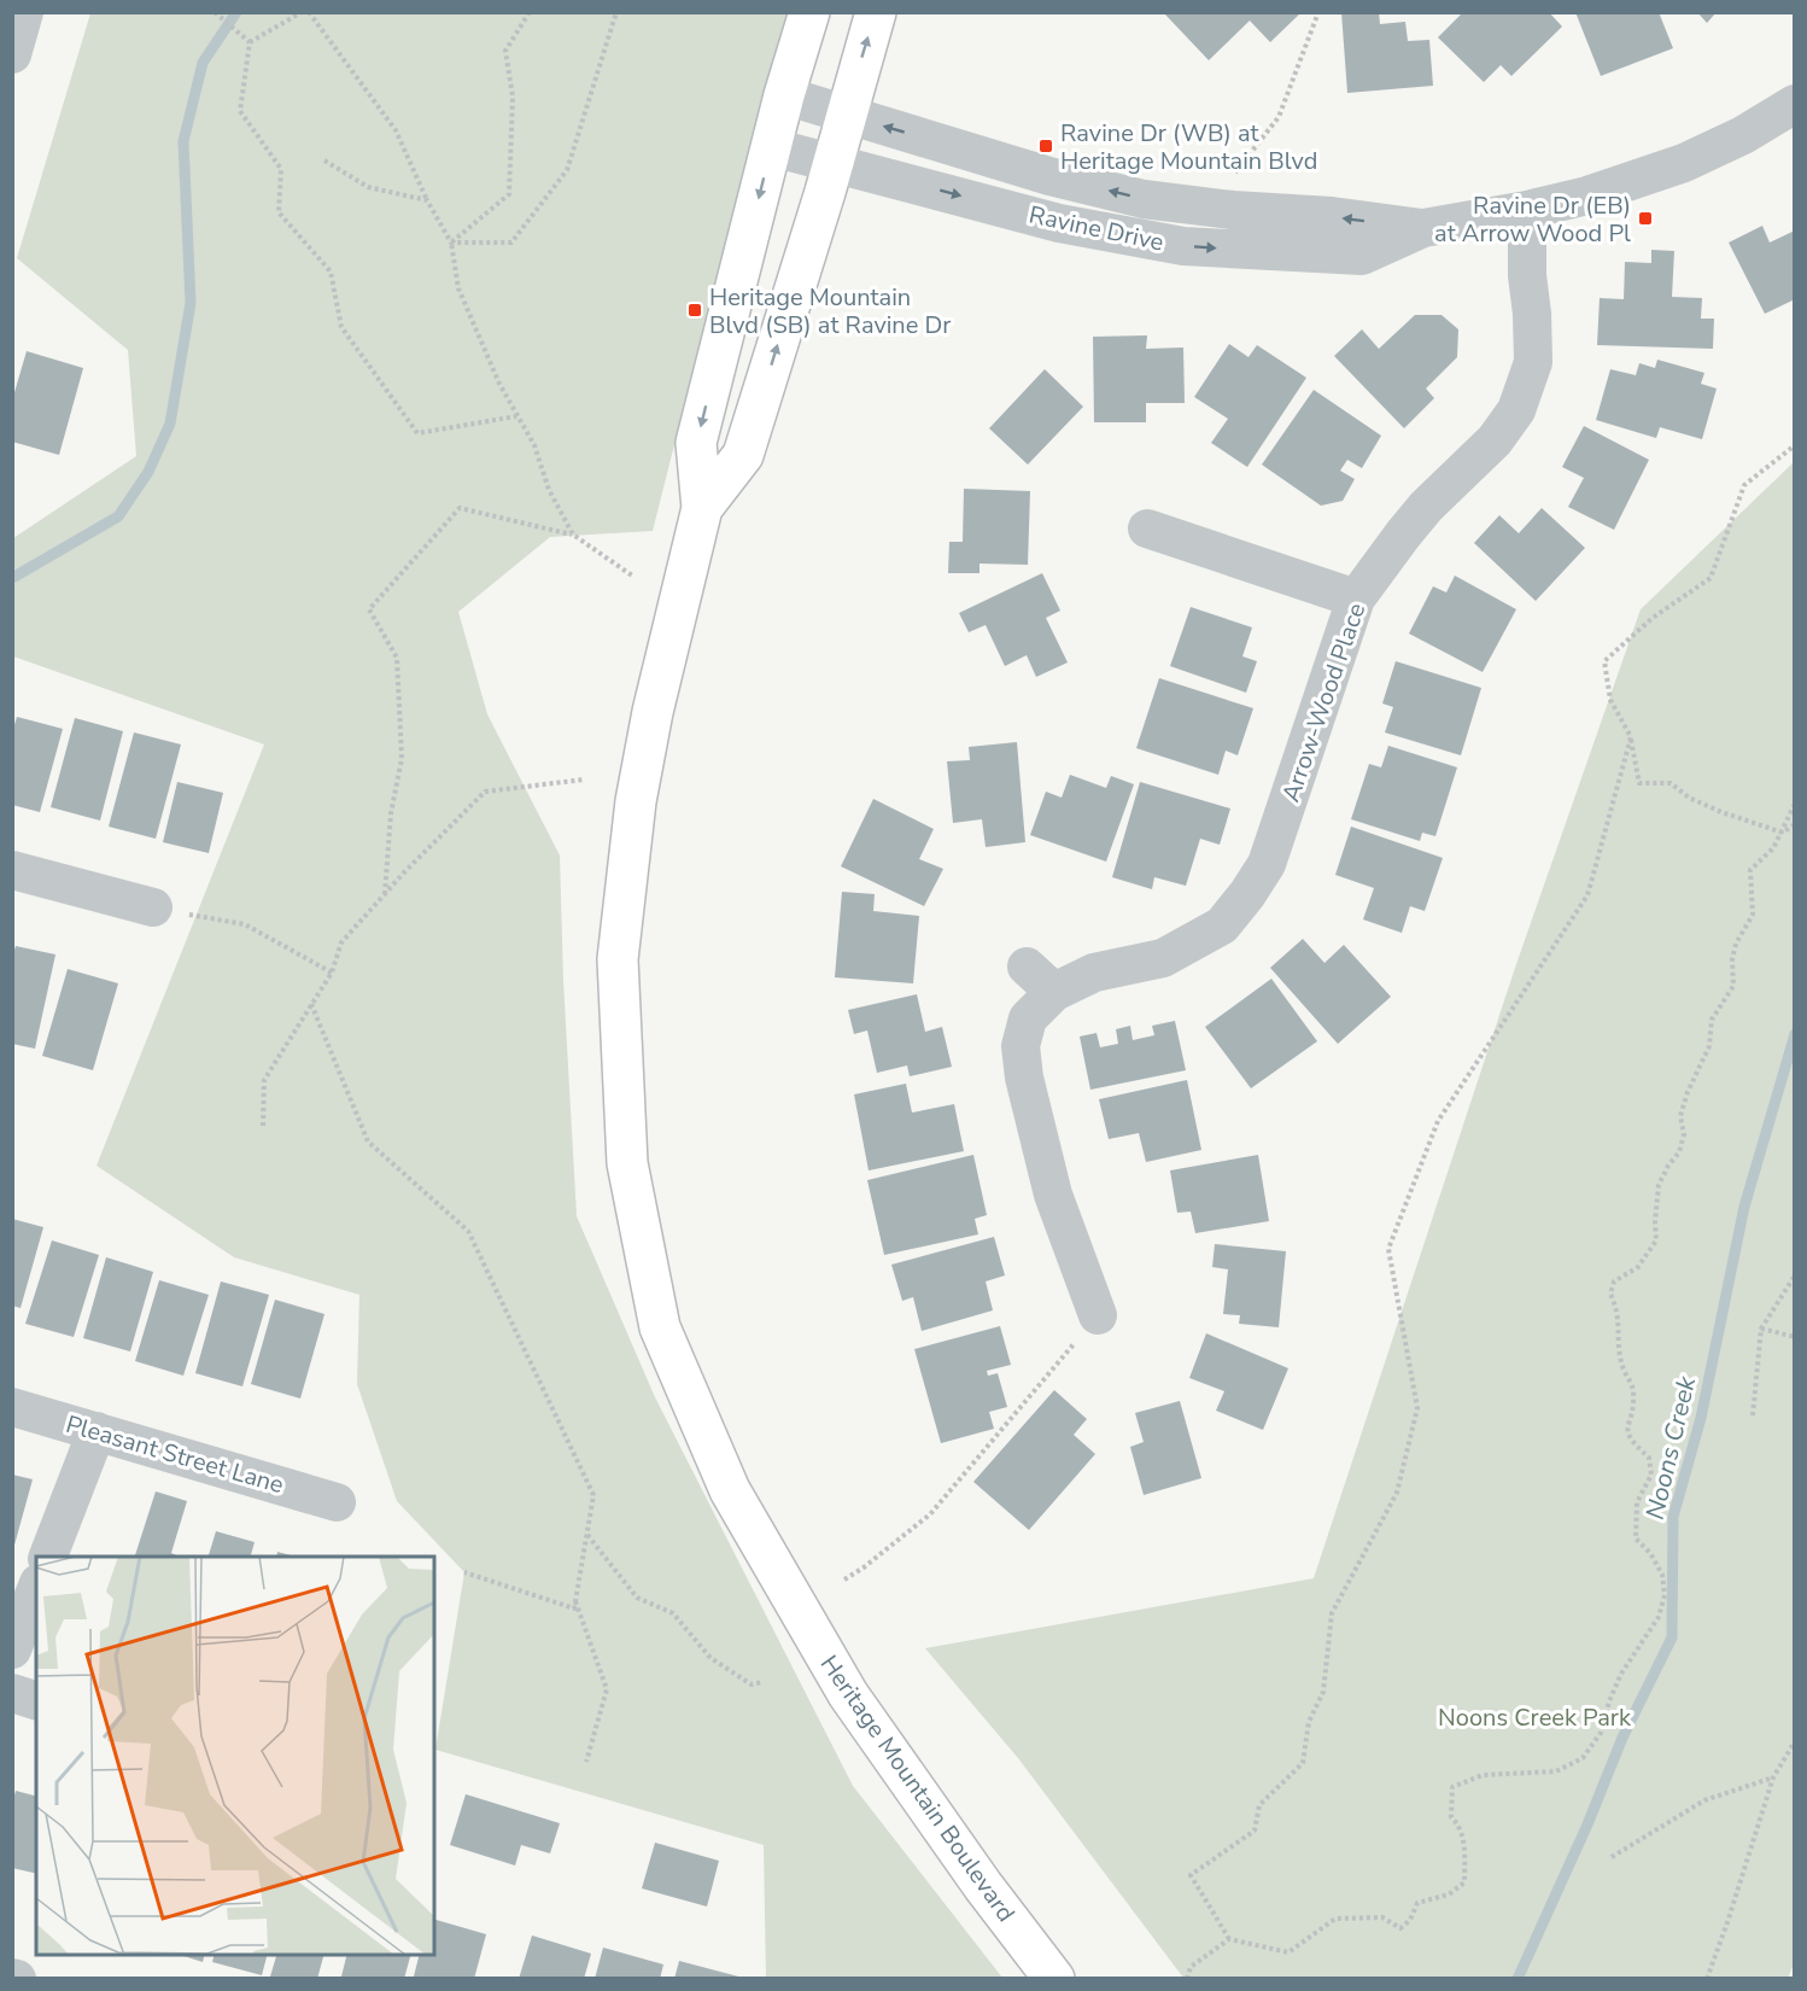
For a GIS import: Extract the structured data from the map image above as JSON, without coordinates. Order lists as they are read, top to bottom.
{
  "streets": {
    "main road": ["Heritage Mountain Boulevard"],
    "street": ["Ravine Drive", "Arrow-Wood Place", "Pleasant Street Lane"]
  },
  "crossings": [
    ["Ravine Drive", "Arrow-Wood Place"],
    ["Ravine Drive", "Heritage Mountain Boulevard"]
  ],
  "water": ["Noons Creek"],
  "parks": ["Noons Creek Park"],
  "places": {
    "transit": ["Ravine Dr (WB) at Heritage Mountain Blvd", "Ravine Dr (EB) at Arrow Wood Pl", "Heritage Mountain Blvd (SB) at Ravine Dr"]
  }
}
